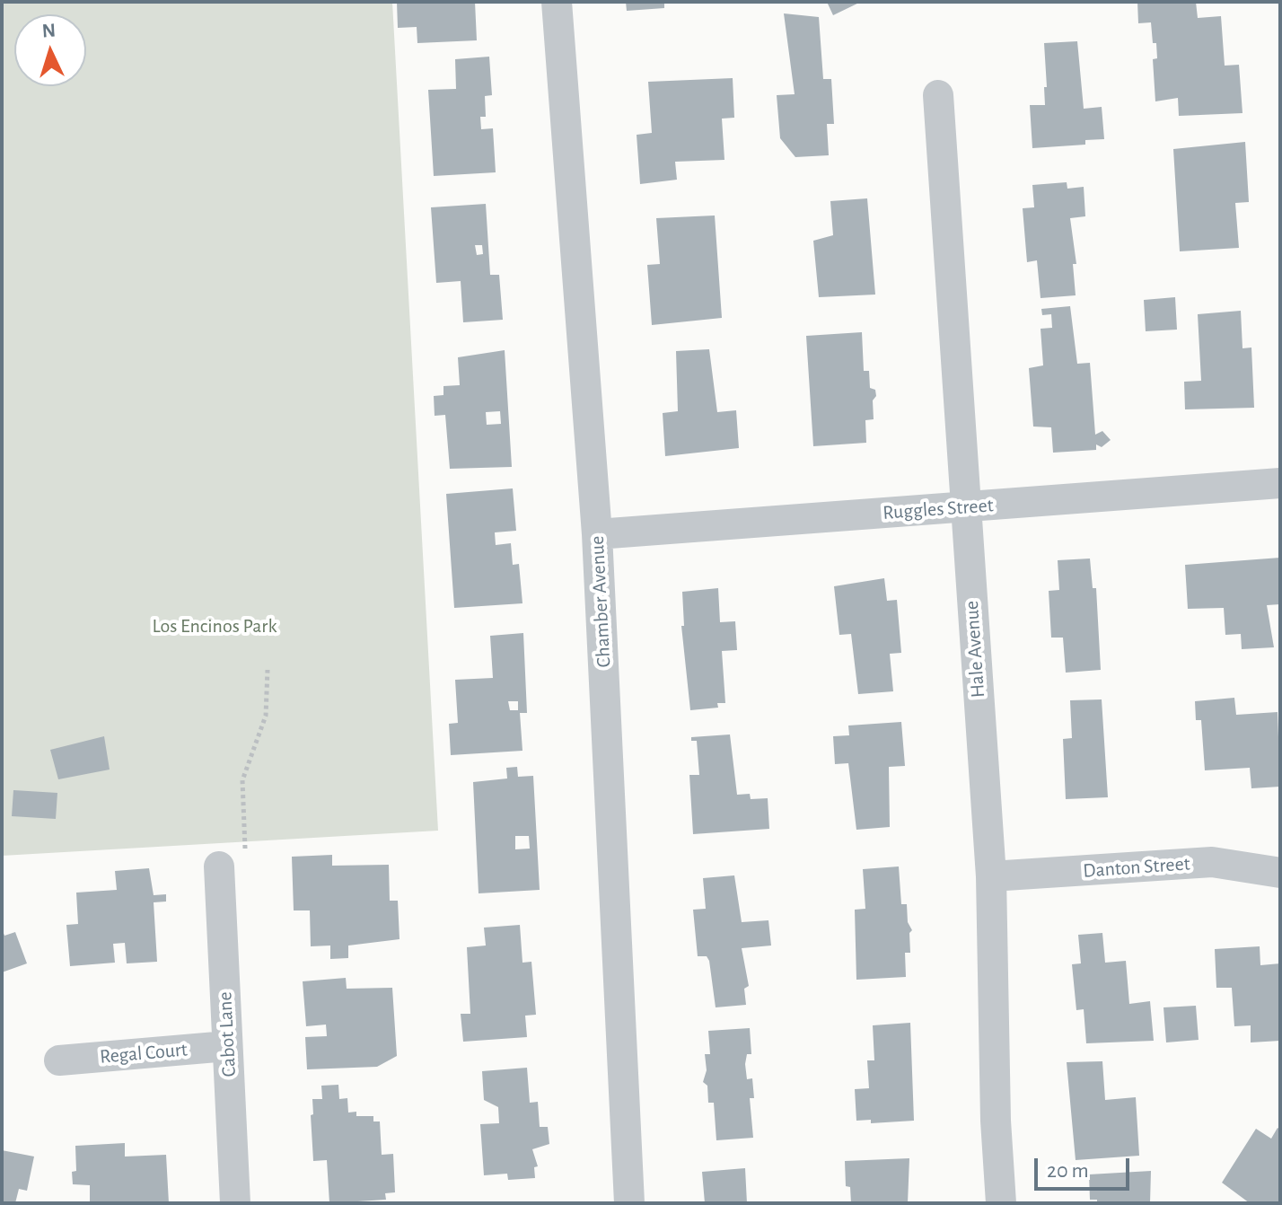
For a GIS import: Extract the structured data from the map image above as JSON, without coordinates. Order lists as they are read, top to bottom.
{
  "streets": {
    "street": [
      "Ruggles Street",
      "Chamber Avenue",
      "Hale Avenue",
      "Danton Street",
      "Cabot Lane",
      "Regal Court"
    ]
  },
  "crossings": [
    ["Ruggles Street", "Chamber Avenue"],
    ["Ruggles Street", "Hale Avenue"],
    ["Hale Avenue", "Danton Street"],
    ["Cabot Lane", "Regal Court"]
  ],
  "parks": ["Los Encinos Park"],
  "scale_bar": "20 m",
  "north": "top"
}
